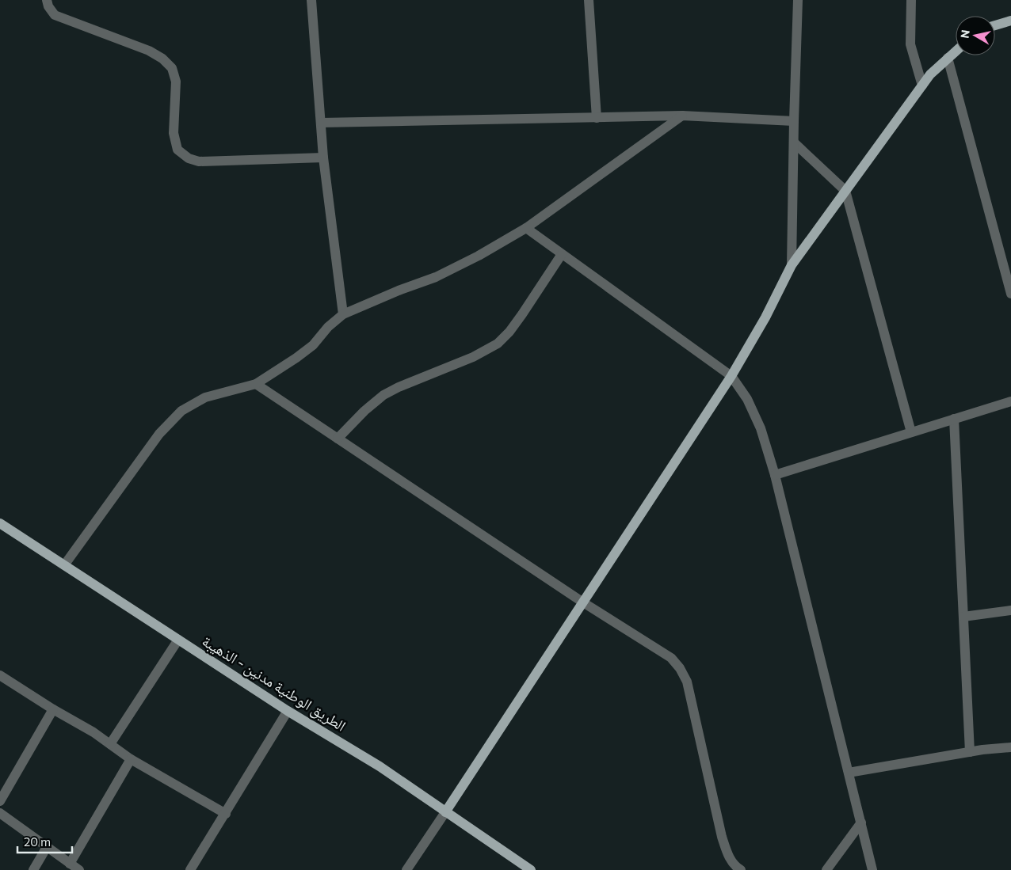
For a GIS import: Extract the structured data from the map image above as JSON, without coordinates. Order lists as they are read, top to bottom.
{
  "streets": {
    "main road": ["الطريق الوطنية مدنين - الذهيبة"]
  },
  "scale_bar": "20 m",
  "north": "left"
}
